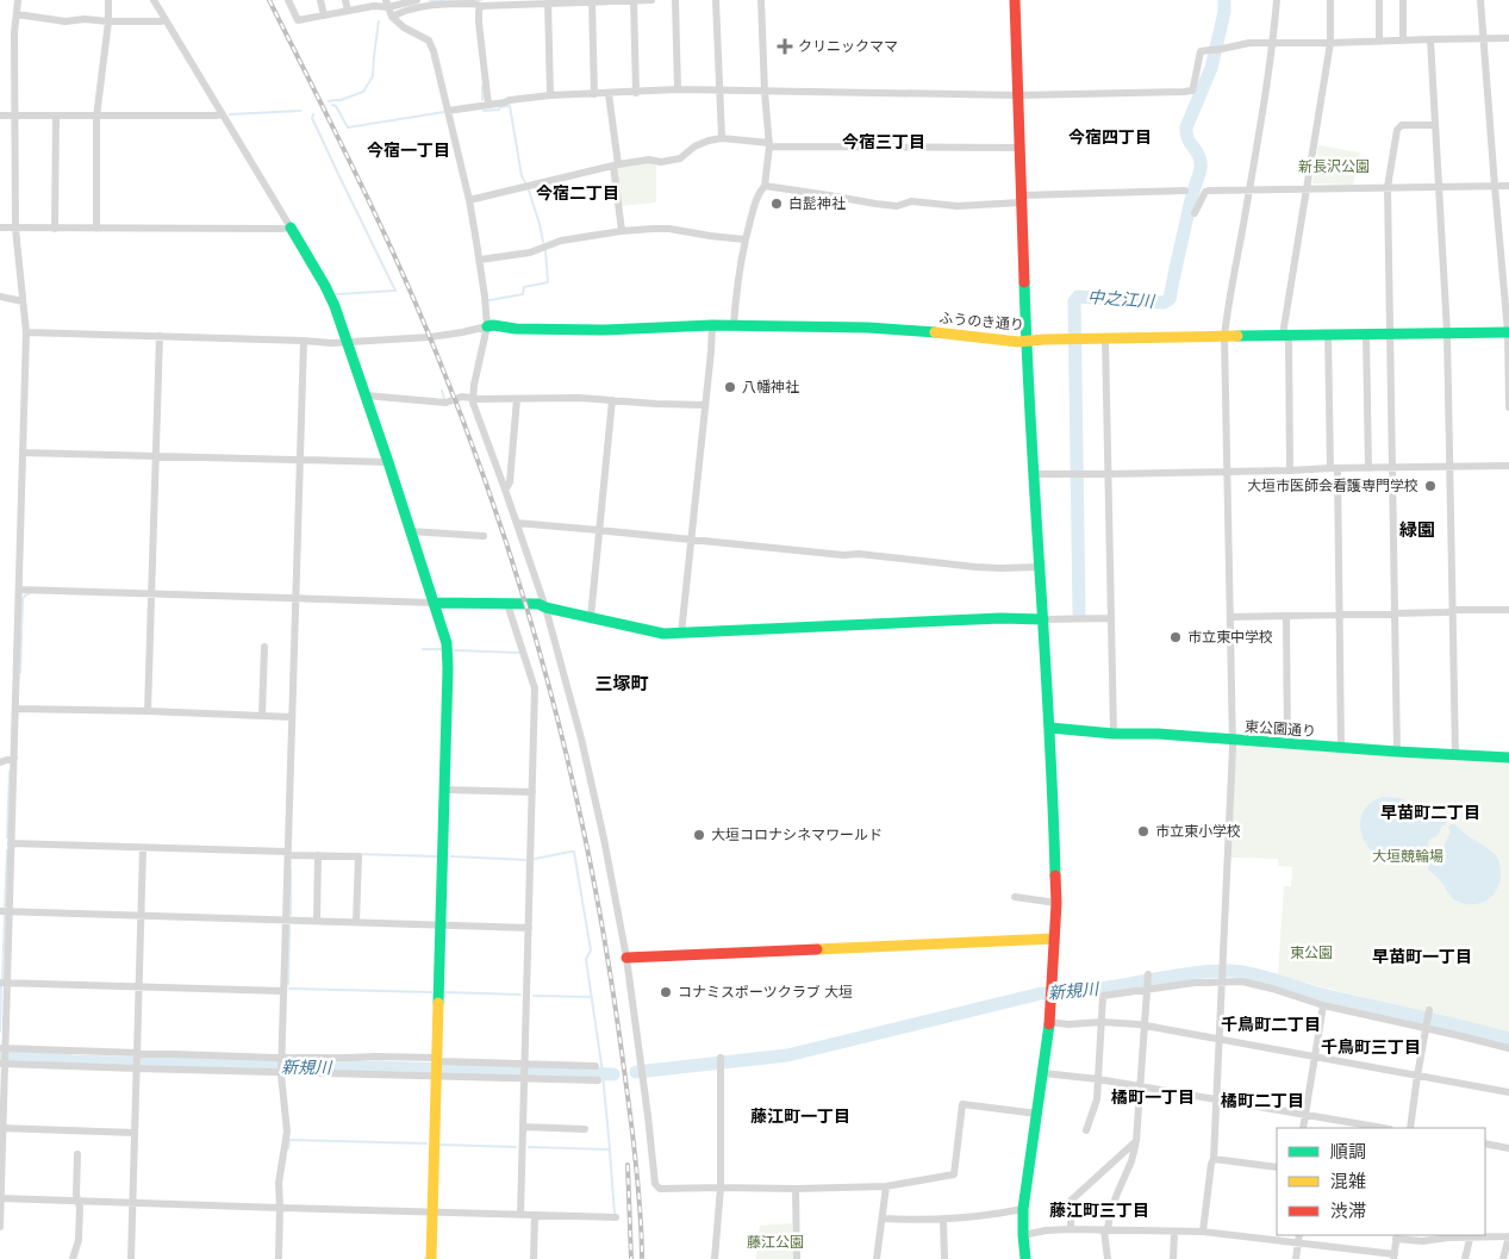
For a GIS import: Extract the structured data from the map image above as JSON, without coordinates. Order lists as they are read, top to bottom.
{
  "streets": {
    "street": ["ふうのき通り", "東公園通り"]
  },
  "districts": [
    "今宿四丁目",
    "今宿三丁目",
    "今宿一丁目",
    "今宿二丁目",
    "緑園",
    "三塚町",
    "早苗町二丁目",
    "早苗町一丁目",
    "千鳥町二丁目",
    "千鳥町三丁目",
    "橘町一丁目",
    "橘町二丁目",
    "藤江町一丁目",
    "藤江町三丁目"
  ],
  "water": ["中之江川", "新規川"],
  "parks": [
    "新長沢公園",
    "大垣競輪場",
    "東公園",
    "藤江公園"
  ],
  "places": {
    "health": ["クリニックママ"],
    "other": [
      "白髭神社",
      "八幡神社",
      "大垣市医師会看護専門学校",
      "市立東中学校",
      "市立東小学校",
      "大垣コロナシネマワールド",
      "コナミスポーツクラブ 大垣"
    ]
  },
  "legend": ["順調", "混雑", "渋滞"]
}
